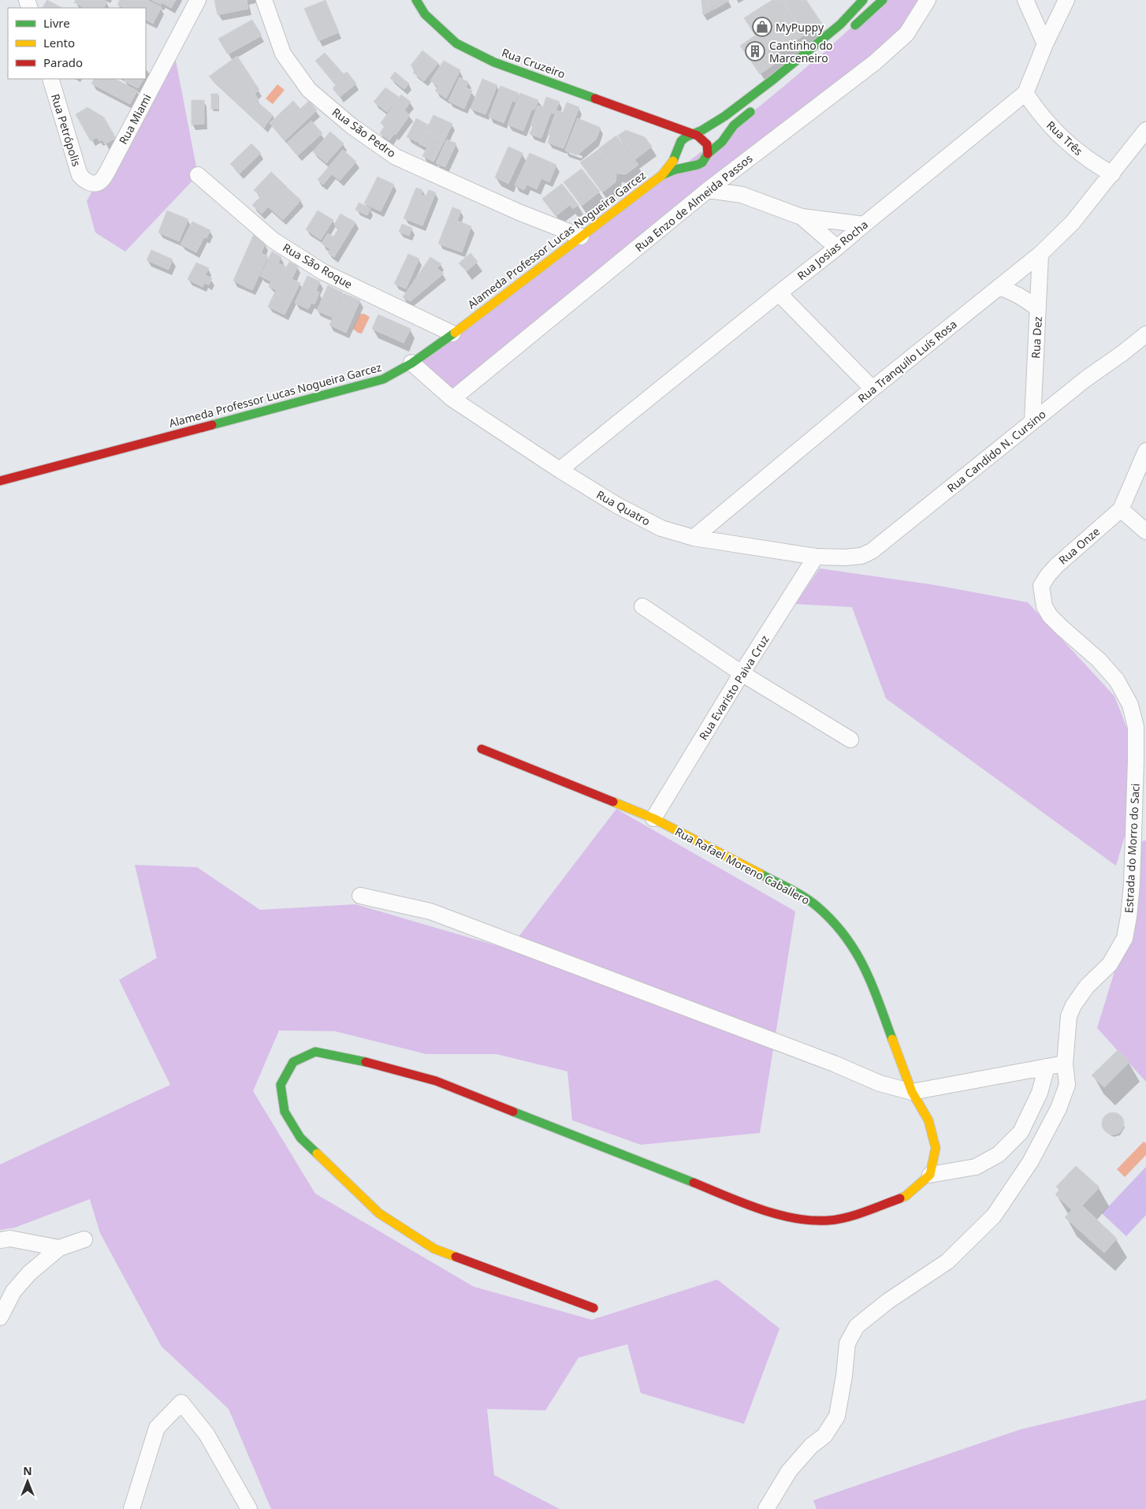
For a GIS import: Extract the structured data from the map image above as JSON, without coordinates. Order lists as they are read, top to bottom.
{
  "streets": {
    "street": [
      "Rua Cruzeiro",
      "Rua Miami",
      "Rua Petrópolis",
      "Rua São Pedro",
      "Rua Três",
      "Rua Enzo de Almeida Passos",
      "Alameda Professor Lucas Nogueira Garcez",
      "Rua Josias Rocha",
      "Rua São Roque",
      "Rua Dez",
      "Rua Tranquilo Luís Rosa",
      "Rua Candido N. Cursino",
      "Rua Quatro",
      "Rua Onze",
      "Rua Evaristo Paiva Cruz",
      "Estrada do Morro do Saci",
      "Rua Rafael Moreno Caballero"
    ]
  },
  "crossings": [
    ["Rua Cruzeiro", "Alameda Professor Lucas Nogueira Garcez"],
    ["Rua Miami", "Rua Petrópolis"],
    ["Rua São Pedro", "Alameda Professor Lucas Nogueira Garcez"],
    ["Rua Três", "Rua Josias Rocha"],
    ["Rua Três", "Rua Tranquilo Luís Rosa"],
    ["Rua Enzo de Almeida Passos", "Rua Quatro"],
    ["Alameda Professor Lucas Nogueira Garcez", "Rua São Roque"],
    ["Alameda Professor Lucas Nogueira Garcez", "Rua Quatro"],
    ["Rua Josias Rocha", "Rua Quatro"],
    ["Rua Dez", "Rua Tranquilo Luís Rosa"],
    ["Rua Dez", "Rua Candido N. Cursino"],
    ["Rua Tranquilo Luís Rosa", "Rua Quatro"],
    ["Rua Candido N. Cursino", "Rua Quatro"],
    ["Rua Quatro", "Rua Evaristo Paiva Cruz"],
    ["Rua Onze", "Estrada do Morro do Saci"],
    ["Rua Evaristo Paiva Cruz", "Rua Rafael Moreno Caballero"]
  ],
  "places": {
    "shop": ["MyPuppy"],
    "building": ["Cantinho do Marceneiro"]
  },
  "legend": ["Livre", "Lento", "Parado"],
  "north": "top"
}
